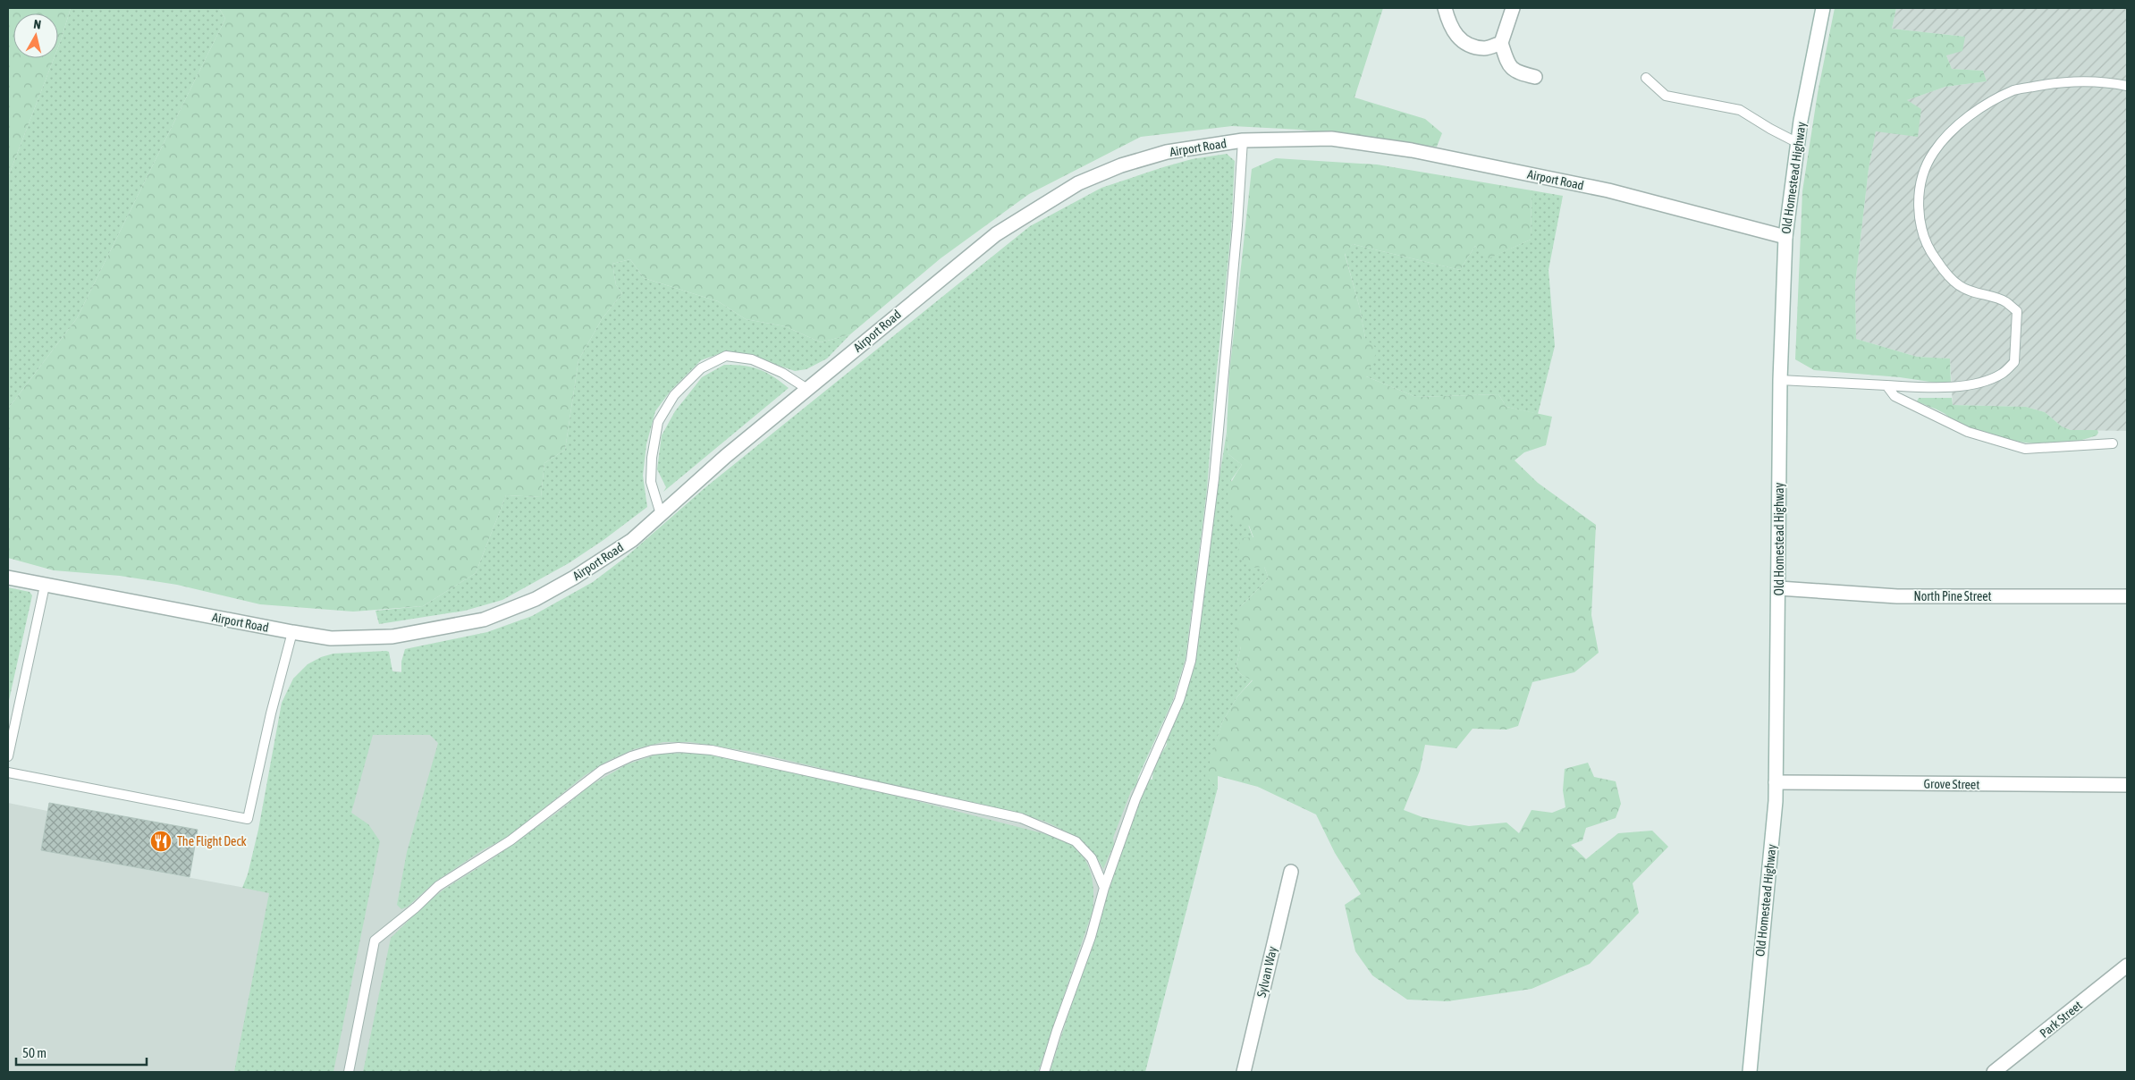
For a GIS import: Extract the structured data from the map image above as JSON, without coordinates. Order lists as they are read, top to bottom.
{
  "streets": {
    "street": [
      "Airport Road",
      "Old Homestead Highway",
      "North Pine Street",
      "Grove Street",
      "Sylvan Way",
      "Park Street"
    ]
  },
  "crossings": [
    ["Airport Road", "Old Homestead Highway"],
    ["Old Homestead Highway", "North Pine Street"],
    ["Old Homestead Highway", "Grove Street"]
  ],
  "places": {
    "restaurant": ["The Flight Deck"]
  },
  "scale_bar": "50 m",
  "north": "top"
}
